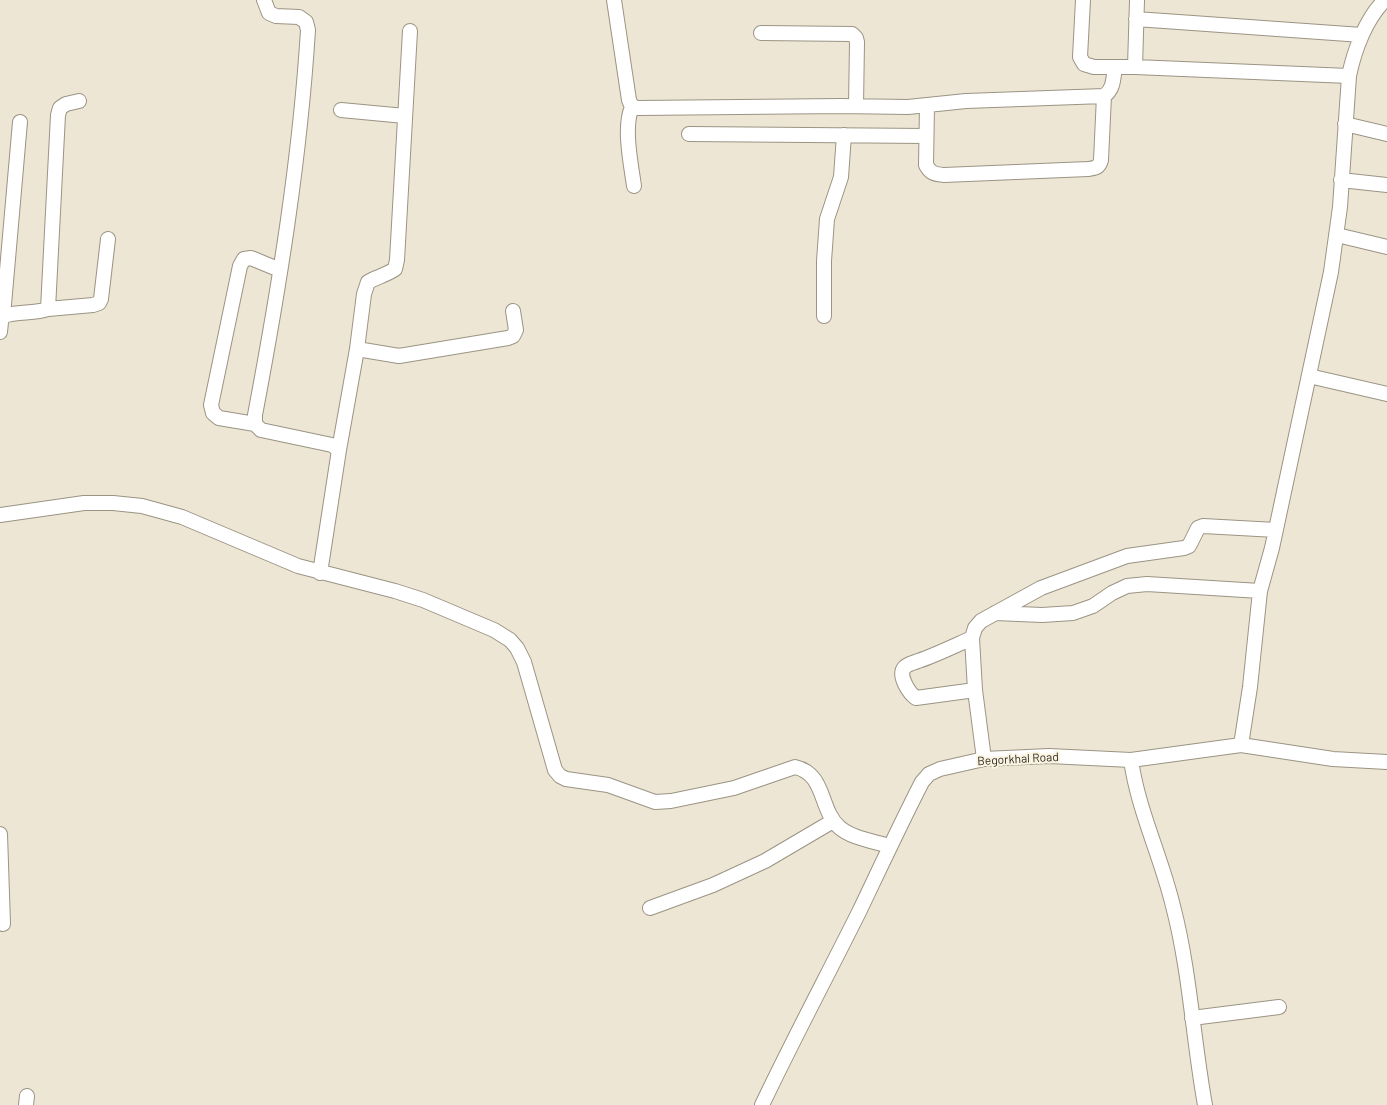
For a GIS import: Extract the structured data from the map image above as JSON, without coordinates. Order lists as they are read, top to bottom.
{
  "streets": {
    "street": ["Begorkhal Road"]
  }
}
